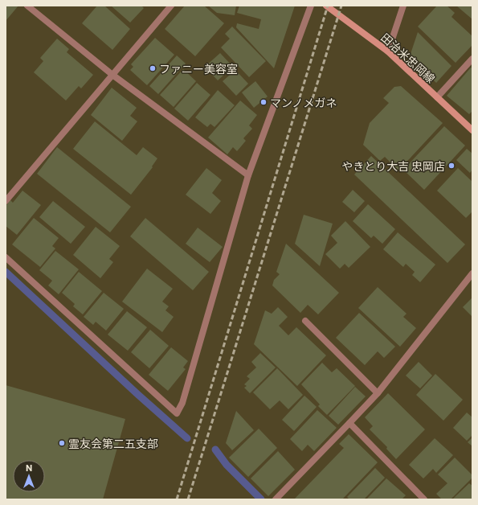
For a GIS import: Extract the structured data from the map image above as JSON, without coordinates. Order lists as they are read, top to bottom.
{
  "streets": {
    "main road": ["田治米忠岡線"]
  },
  "places": [
    "ファニー美容室",
    "マンノメガネ",
    "やきとり大吉 忠岡店",
    "霊友会第二五支部"
  ],
  "north": "top"
}
